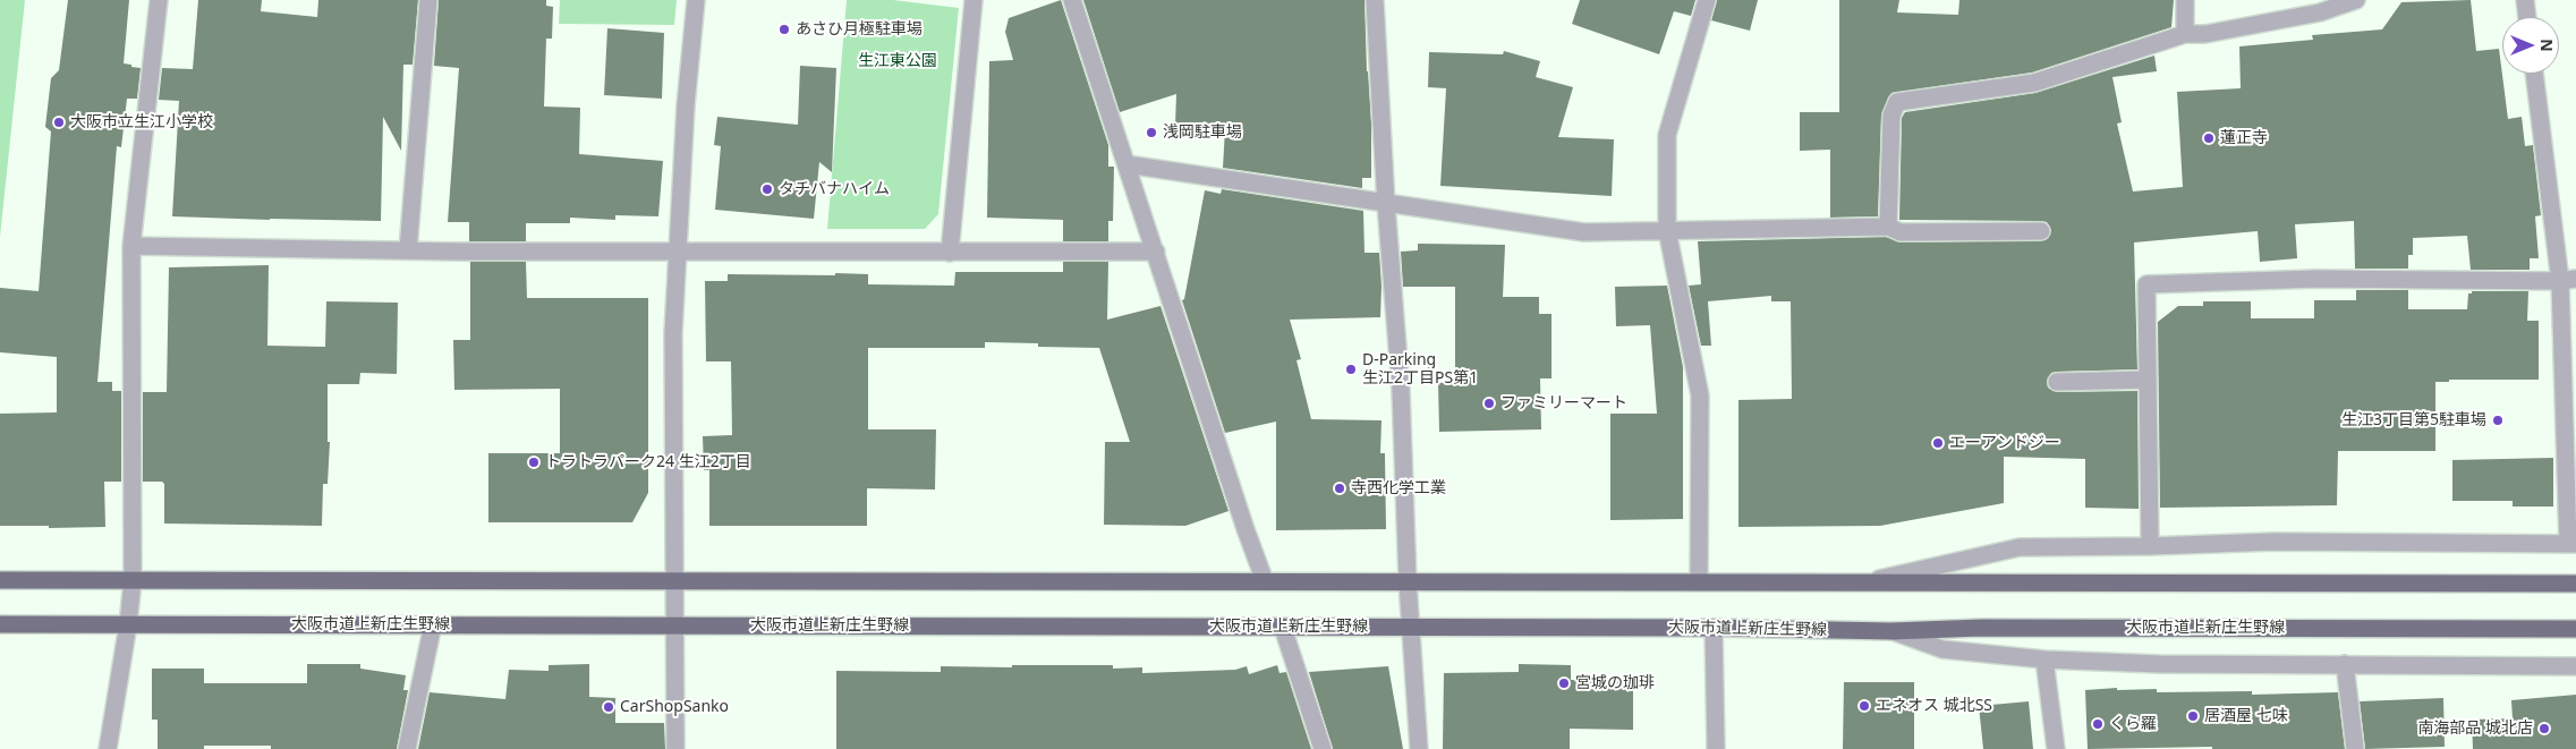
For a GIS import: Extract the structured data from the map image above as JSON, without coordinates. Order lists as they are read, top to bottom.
{
  "streets": {
    "main road": ["大阪市道上新庄生野線"]
  },
  "parks": ["生江東公園"],
  "places": [
    "あさひ月極駐車場",
    "大阪市立生江小学校",
    "浅岡駐車場",
    "蓮正寺",
    "タチバナハイム",
    "D-Parking 生江2丁目PS第1",
    "ファミリーマート",
    "生江3丁目第5駐車場",
    "エーアンドジー",
    "トラトラパーク24 生江2丁目",
    "寺西化学工業",
    "宮城の珈琲",
    "エネオス 城北SS",
    "CarShopSanko",
    "居酒屋 七味",
    "くら羅",
    "南海部品 城北店"
  ],
  "north": "right"
}
